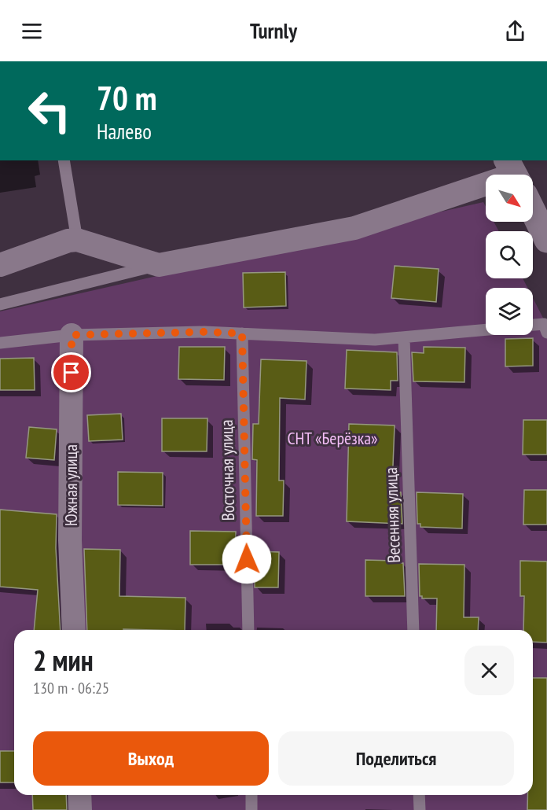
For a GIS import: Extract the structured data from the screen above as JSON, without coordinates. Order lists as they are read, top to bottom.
{
  "streets": {
    "street": ["Южная улица"],
    "lane": ["Восточная улица", "Весенняя улица"]
  },
  "parks": ["СНТ «Берёзка»"],
  "north": "bottom right",
  "page": {
    "header": "Turnly",
    "turn": ["70 m", "Налево"],
    "heading": ["2 мин", "130 m · 06:25"],
    "buttons": ["Выход", "Поделиться"]
  }
}
